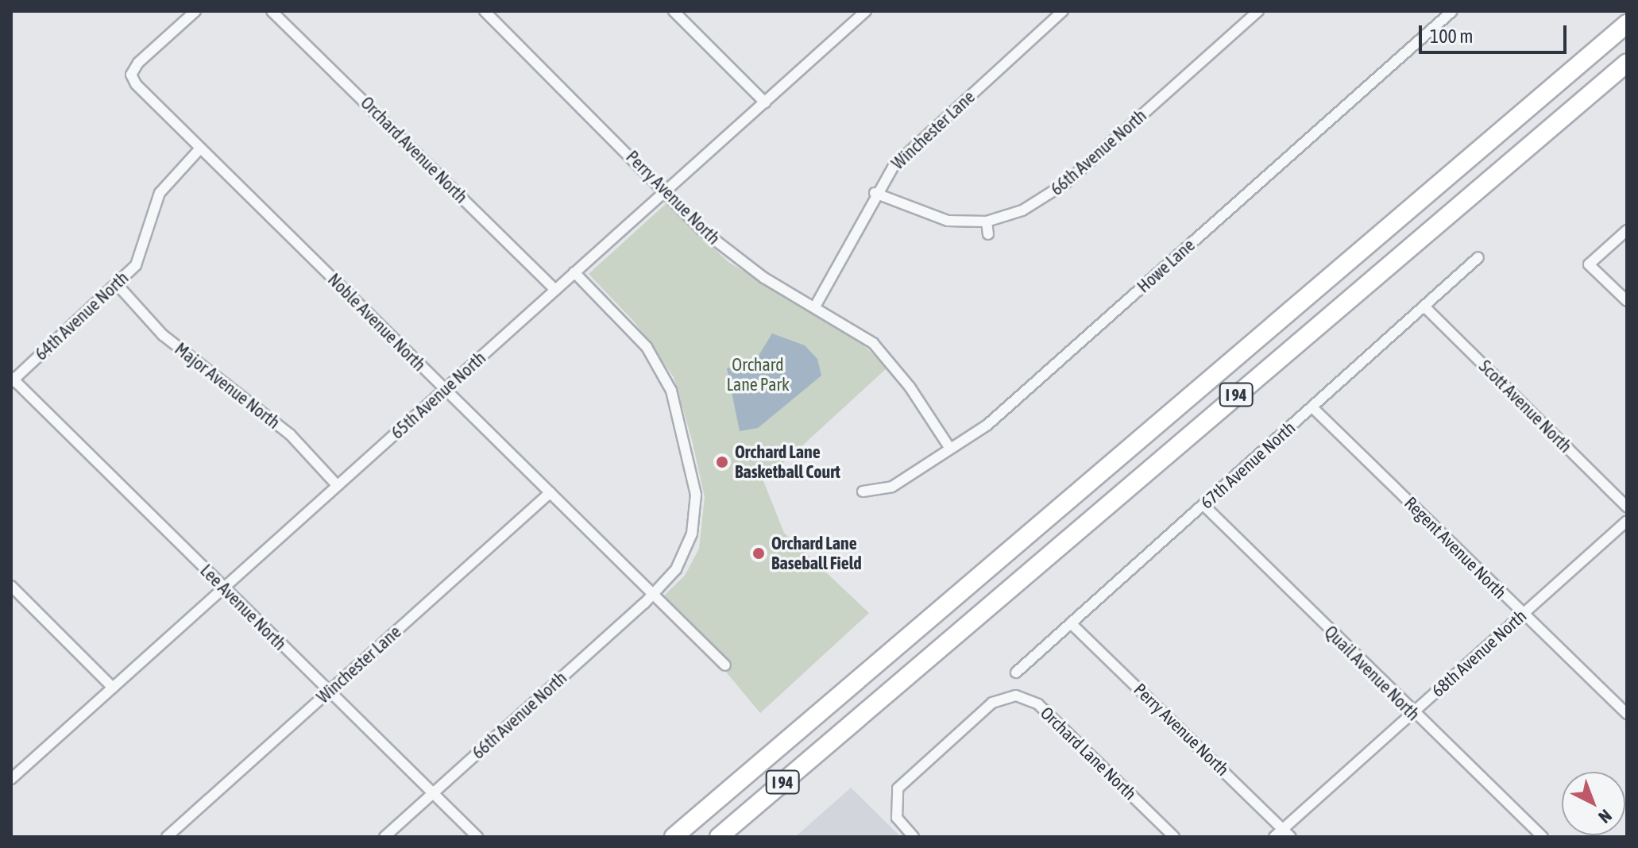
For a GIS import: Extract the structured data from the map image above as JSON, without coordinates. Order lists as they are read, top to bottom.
{
  "streets": {
    "highway": ["I 94"],
    "street": [
      "Winchester Lane",
      "Orchard Avenue North",
      "66th Avenue North",
      "Perry Avenue North",
      "Howe Lane",
      "64th Avenue North",
      "Noble Avenue North",
      "Major Avenue North",
      "65th Avenue North",
      "Scott Avenue North",
      "67th Avenue North",
      "Regent Avenue North",
      "Lee Avenue North",
      "68th Avenue North",
      "Quail Avenue North",
      "Orchard Lane North"
    ]
  },
  "crossings": [
    ["Winchester Lane", "66th Avenue North"],
    ["Winchester Lane", "Perry Avenue North"],
    ["Winchester Lane", "Noble Avenue North"],
    ["Winchester Lane", "Lee Avenue North"],
    ["Orchard Avenue North", "65th Avenue North"],
    ["66th Avenue North", "Noble Avenue North"],
    ["66th Avenue North", "Lee Avenue North"],
    ["Perry Avenue North", "Howe Lane"],
    ["Perry Avenue North", "65th Avenue North"],
    ["Perry Avenue North", "67th Avenue North"],
    ["Perry Avenue North", "68th Avenue North"],
    ["64th Avenue North", "Noble Avenue North"],
    ["64th Avenue North", "Major Avenue North"],
    ["64th Avenue North", "Lee Avenue North"],
    ["Noble Avenue North", "65th Avenue North"],
    ["Major Avenue North", "65th Avenue North"],
    ["65th Avenue North", "Lee Avenue North"],
    ["Scott Avenue North", "67th Avenue North"],
    ["67th Avenue North", "Regent Avenue North"],
    ["67th Avenue North", "Quail Avenue North"],
    ["Regent Avenue North", "68th Avenue North"],
    ["68th Avenue North", "Quail Avenue North"]
  ],
  "parks": ["Orchard Lane Park"],
  "places": ["Orchard Lane Basketball Court", "Orchard Lane Baseball Field"],
  "scale_bar": "100 m",
  "north": "bottom right"
}
